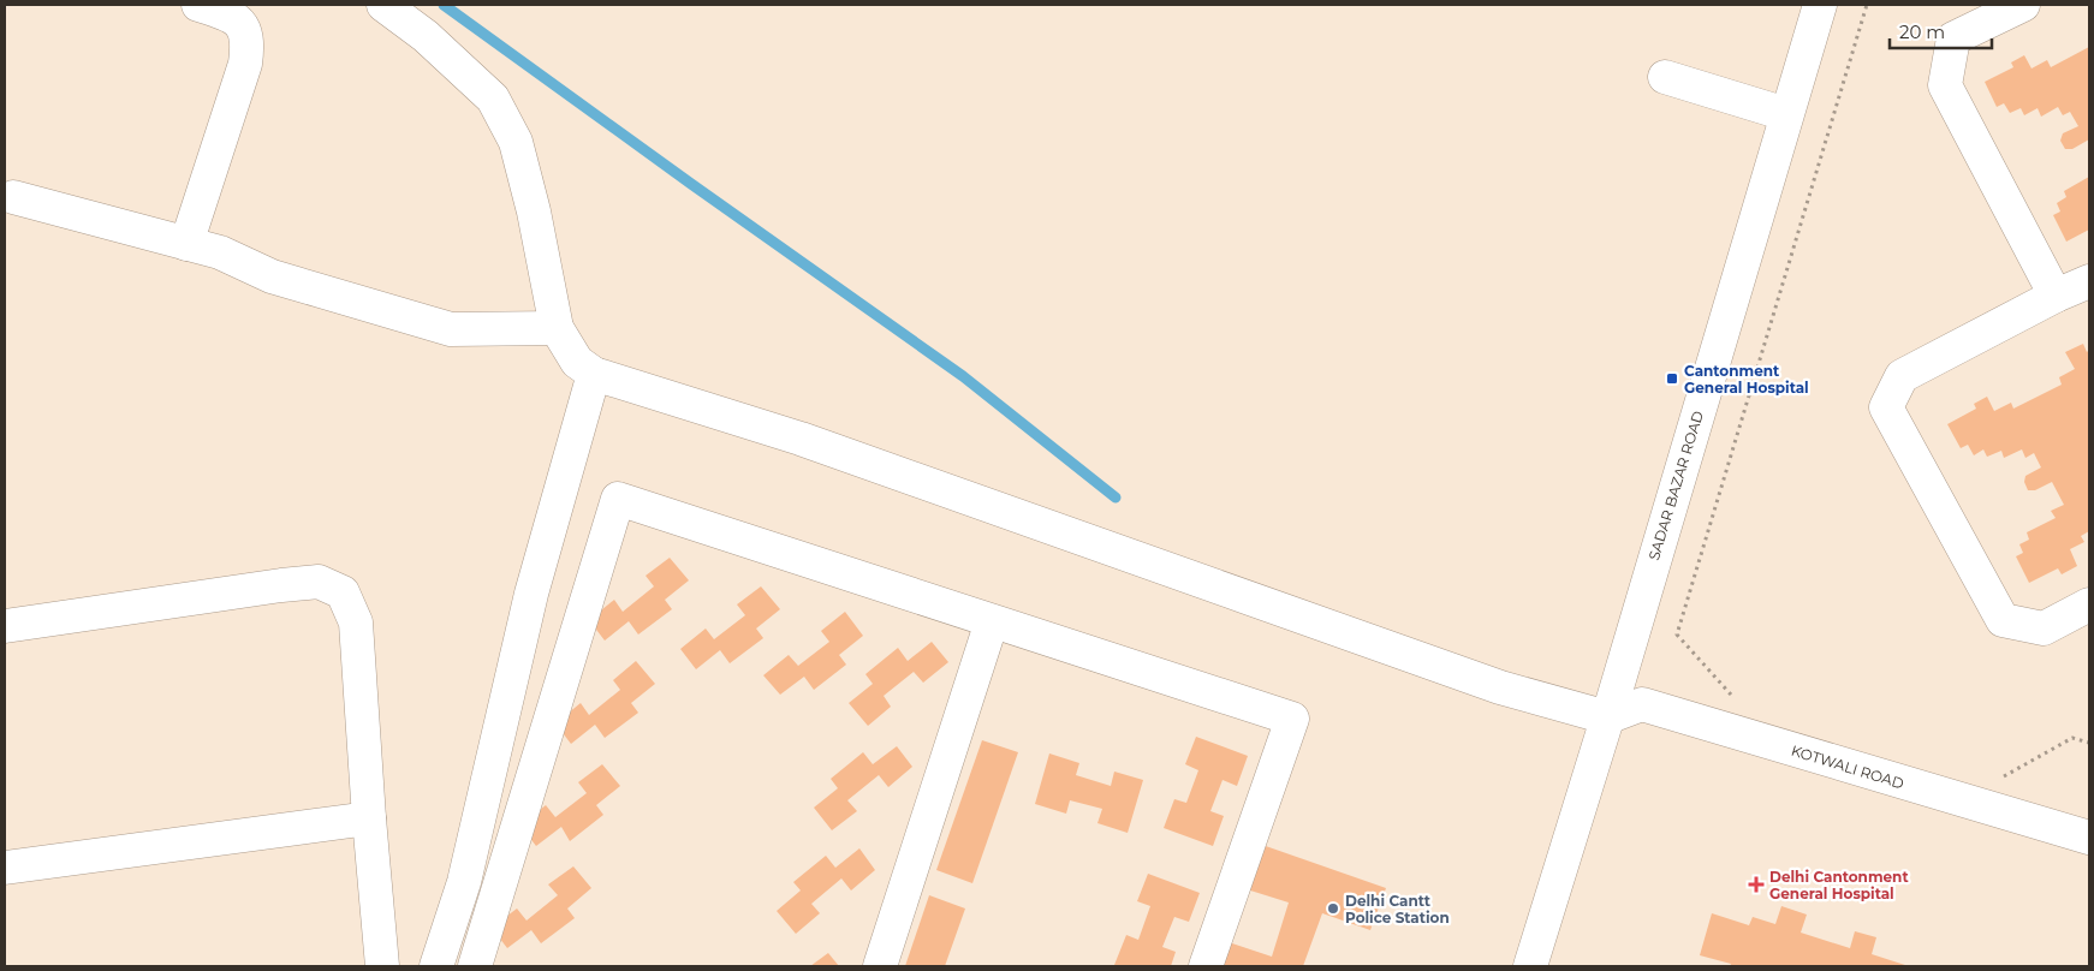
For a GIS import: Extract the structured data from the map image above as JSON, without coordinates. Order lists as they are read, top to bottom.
{
  "streets": {
    "street": ["SADAR BAZAR ROAD", "KOTWALI ROAD"]
  },
  "crossings": [
    ["SADAR BAZAR ROAD", "KOTWALI ROAD"]
  ],
  "places": {
    "transit": ["Cantonment General Hospital"],
    "health": ["Delhi Cantonment General Hospital"],
    "other": ["Delhi Cantt Police Station"]
  },
  "scale_bar": "20 m"
}
